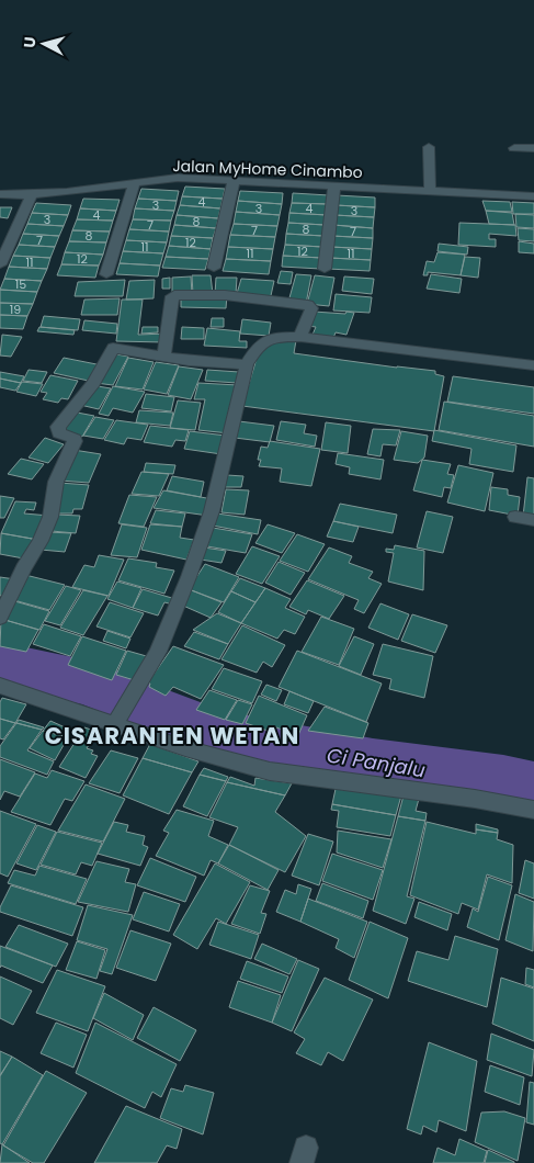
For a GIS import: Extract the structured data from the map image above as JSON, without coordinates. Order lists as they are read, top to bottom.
{
  "streets": {
    "street": ["Jalan MyHome Cinambo"]
  },
  "districts": ["CISARANTEN WETAN"],
  "water": ["Ci Panjalu"],
  "house_numbers": [
    "4",
    "3",
    "3",
    "4",
    "3",
    "4",
    "3",
    "8",
    "7",
    "8",
    "7",
    "7",
    "8",
    "7",
    "12",
    "11",
    "12",
    "11",
    "11",
    "12",
    "11",
    "15",
    "19"
  ],
  "north": "left"
}
